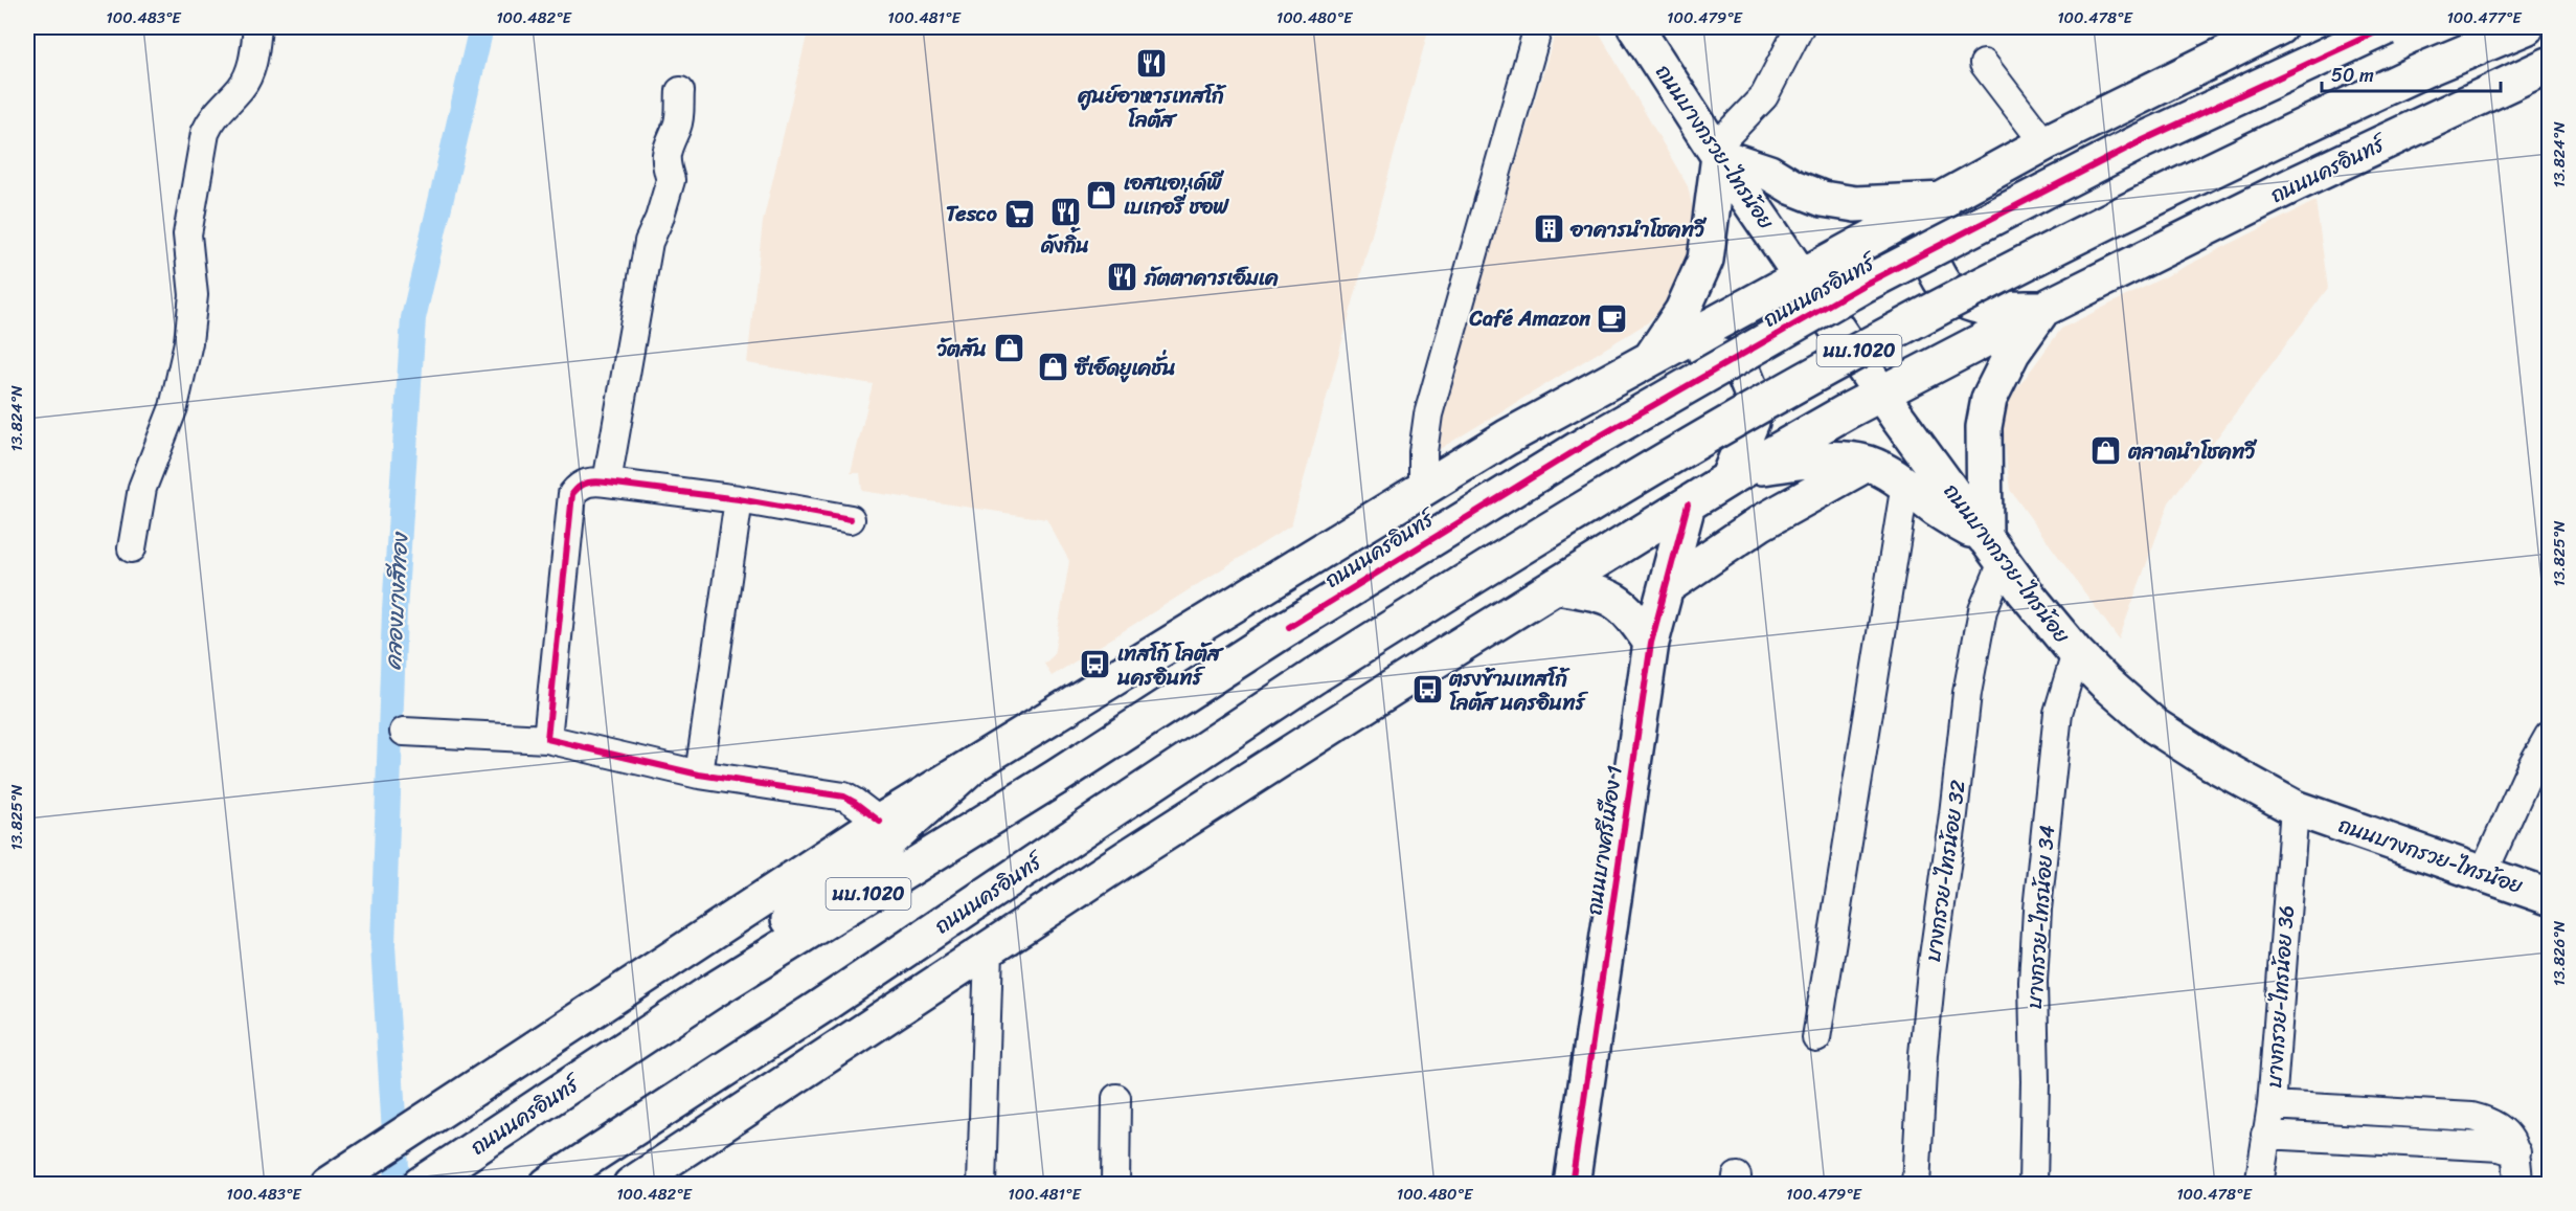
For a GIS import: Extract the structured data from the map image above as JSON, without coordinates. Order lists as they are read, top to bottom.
{
  "streets": {
    "main road": [
      "ถนนบางกรวย-ไทรน้อย",
      "ถนนนครอินทร์",
      "นบ.1020",
      "ถนนบางศรีเมือง 1"
    ],
    "street": ["บางกรวย-ไทรน้อย 32", "บางกรวย-ไทรน้อย 34", "บางกรวย-ไทรน้อย 36"]
  },
  "crossings": [
    ["ถนนบางกรวย-ไทรน้อย", "ถนนนครอินทร์"],
    ["ถนนบางกรวย-ไทรน้อย", "บางกรวย-ไทรน้อย 32"],
    ["ถนนบางกรวย-ไทรน้อย", "บางกรวย-ไทรน้อย 34"],
    ["ถนนบางกรวย-ไทรน้อย", "บางกรวย-ไทรน้อย 36"],
    ["ถนนนครอินทร์", "ถนนบางศรีเมือง 1"]
  ],
  "water": ["คลองบางสีทอง"],
  "places": {
    "restaurant": ["ศูนย์อาหารเทสโก้ โลตัส", "ดังกิ้น", "ภัตตาคารเอ็มเค"],
    "shop": [
      "เอสแอนด์พี เบเกอรี่ ชอฟ",
      "วัตสัน",
      "ซีเอ็ดยูเคชั่น",
      "ตลาดนำโชคทวี"
    ],
    "supermarket": ["Tesco"],
    "building": ["อาคารนำโชคทวี"],
    "cafe": ["Café Amazon"],
    "bus stop": ["เทสโก้ โลตัส นครอินทร์", "ตรงข้ามเทสโก้ โลตัส นครอินทร์"]
  },
  "scale_bar": "50 m",
  "coordinates": [
    "100.483°E",
    "100.482°E",
    "100.481°E",
    "100.480°E",
    "100.479°E",
    "100.478°E",
    "100.477°E",
    "13.824°N",
    "13.825°N",
    "13.826°N"
  ]
}
